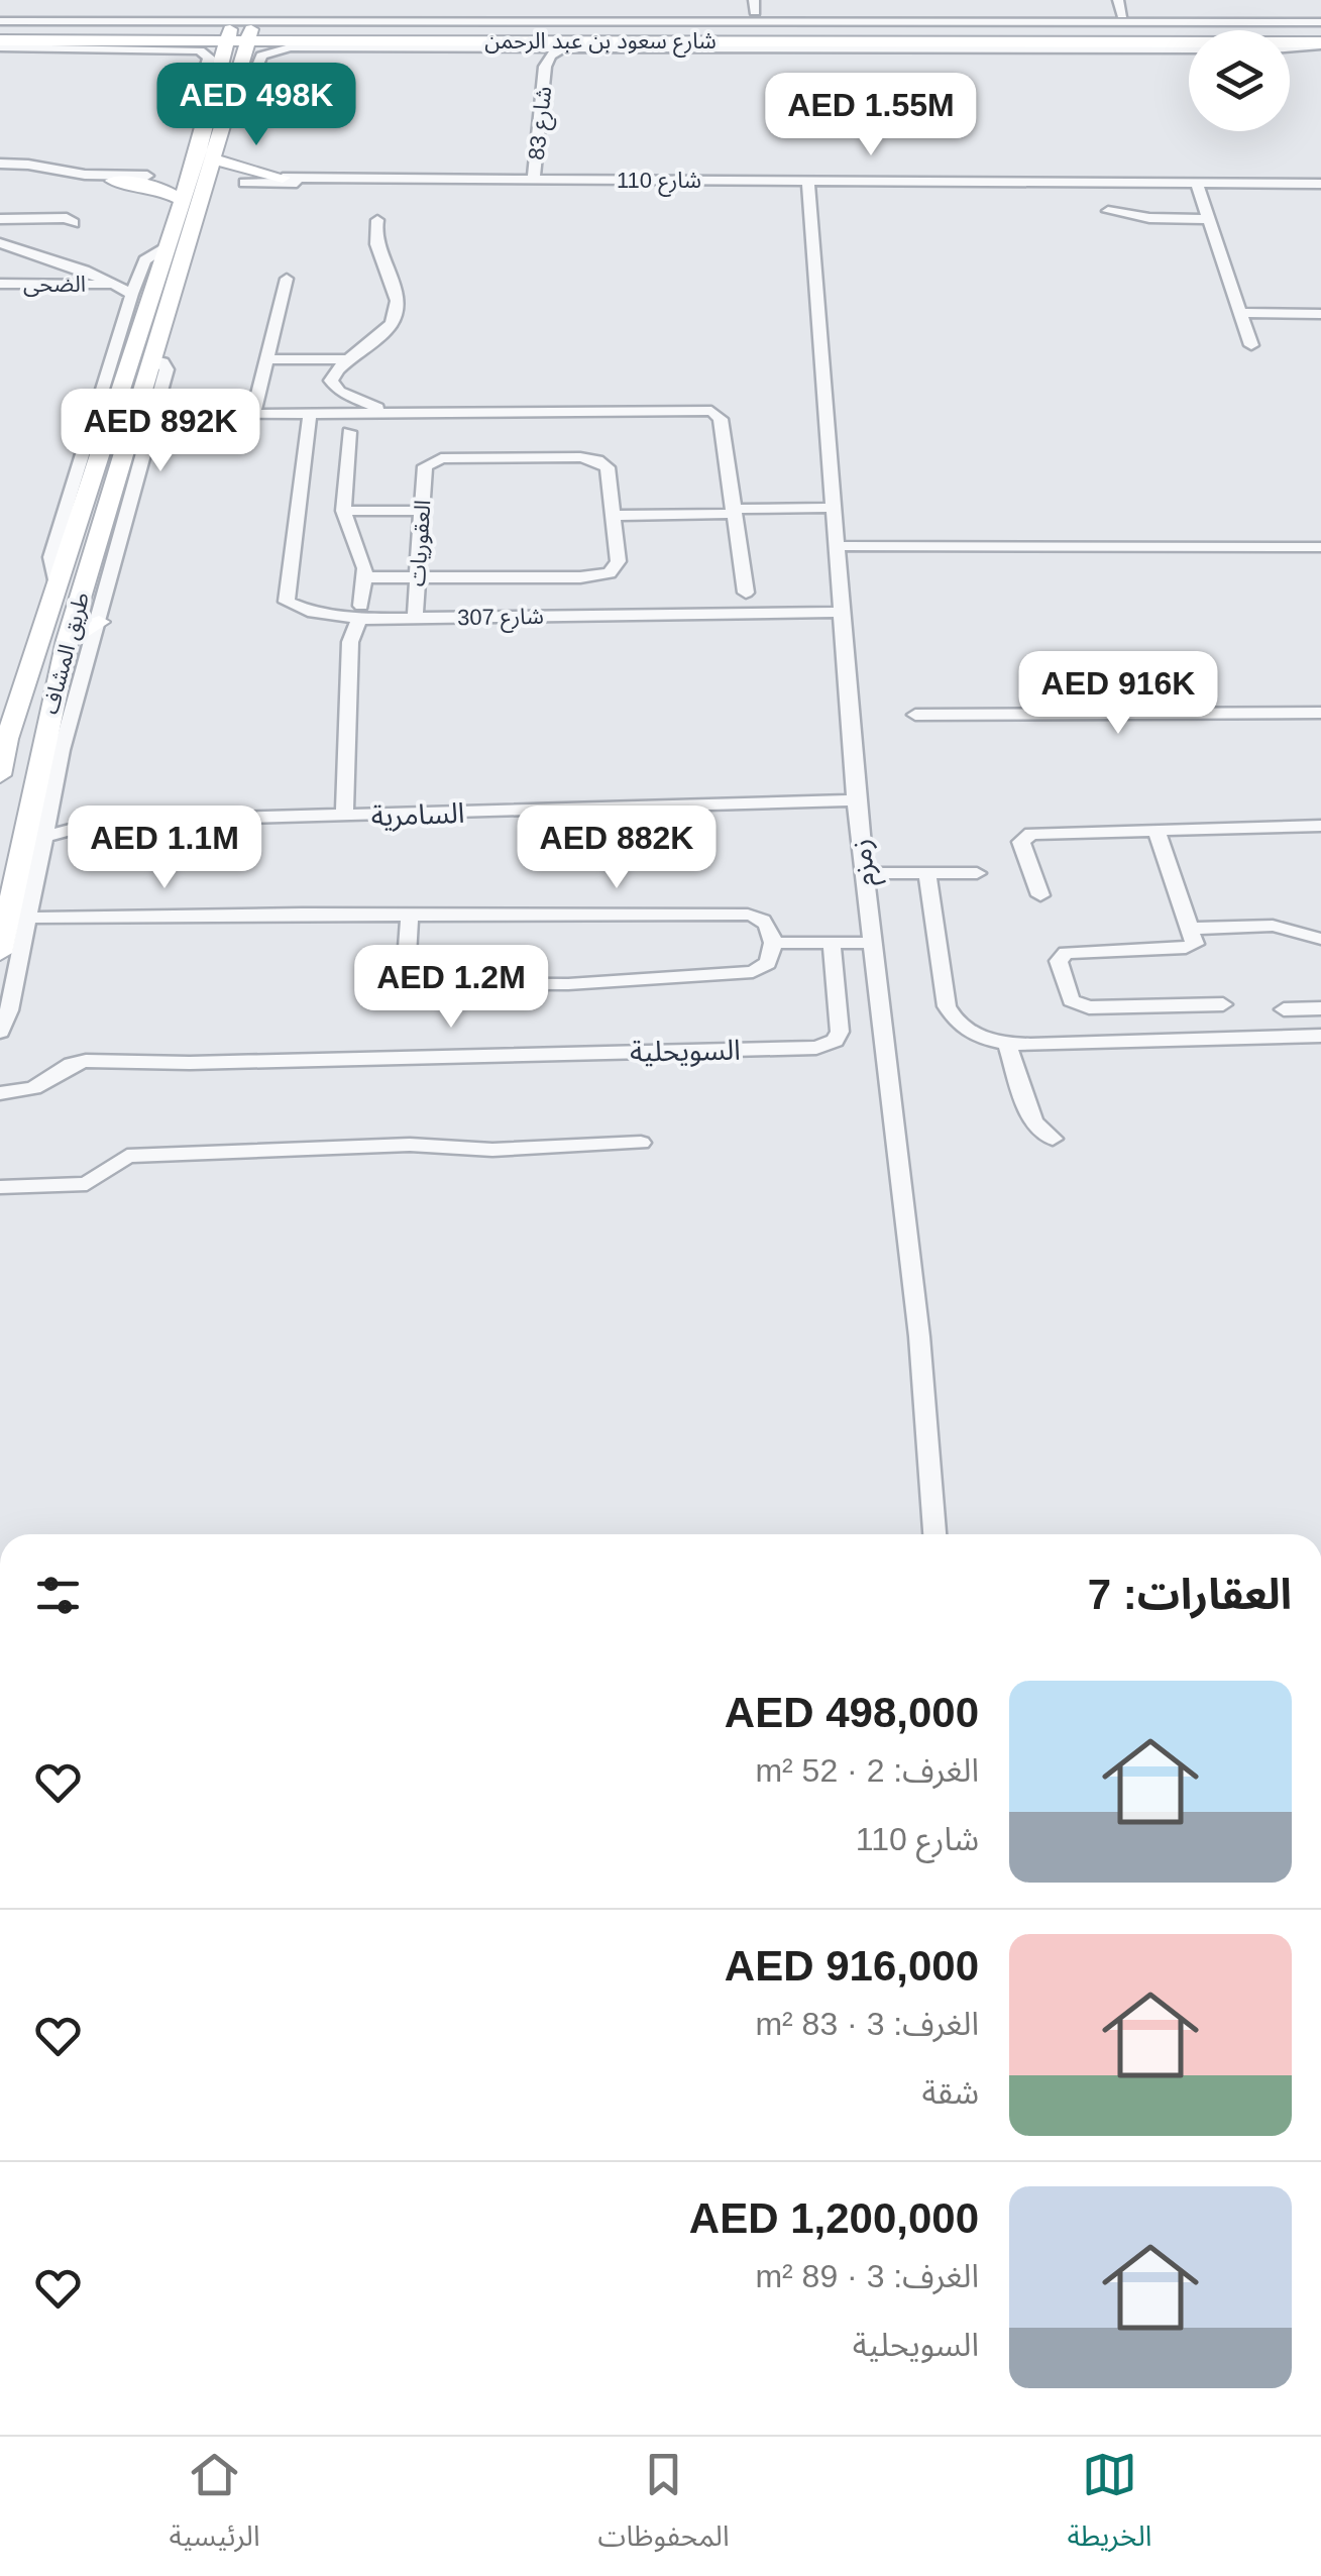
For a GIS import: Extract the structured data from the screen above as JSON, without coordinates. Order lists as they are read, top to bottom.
{
  "streets": {
    "main road": ["شارع سعود بن عبد الرحمن", "طريق المشاف"],
    "street": [
      "شارع 83",
      "شارع 110",
      "الضحى",
      "العقوريات",
      "شارع 307",
      "السامرية",
      "زمزم",
      "السويحلية"
    ]
  },
  "crossings": [
    ["شارع سعود بن عبد الرحمن", "شارع 83"],
    ["شارع سعود بن عبد الرحمن", "طريق المشاف"],
    ["شارع 83", "شارع 110"],
    ["شارع 110", "زمزم"],
    ["الضحى", "طريق المشاف"],
    ["العقوريات", "شارع 307"],
    ["شارع 307", "زمزم"],
    ["طريق المشاف", "السامرية"],
    ["السامرية", "زمزم"]
  ],
  "page": {
    "price": [
      "AED 498K",
      "AED 1.55M",
      "AED 892K",
      "AED 916K",
      "AED 1.1M",
      "AED 882K",
      "AED 1.2M"
    ],
    "heading": "العقارات: 7",
    "list": [
      {
        "name": "AED 498,000",
        "note": "الغرف: 2 · 52 m² · شارع 110"
      },
      {
        "name": "AED 916,000",
        "note": "الغرف: 3 · 83 m² · شقة"
      },
      {
        "name": "AED 1,200,000",
        "note": "الغرف: 3 · 89 m² · السويحلية"
      }
    ],
    "tabs": ["الخريطة", "المحفوظات", "الرئيسية"]
  }
}
